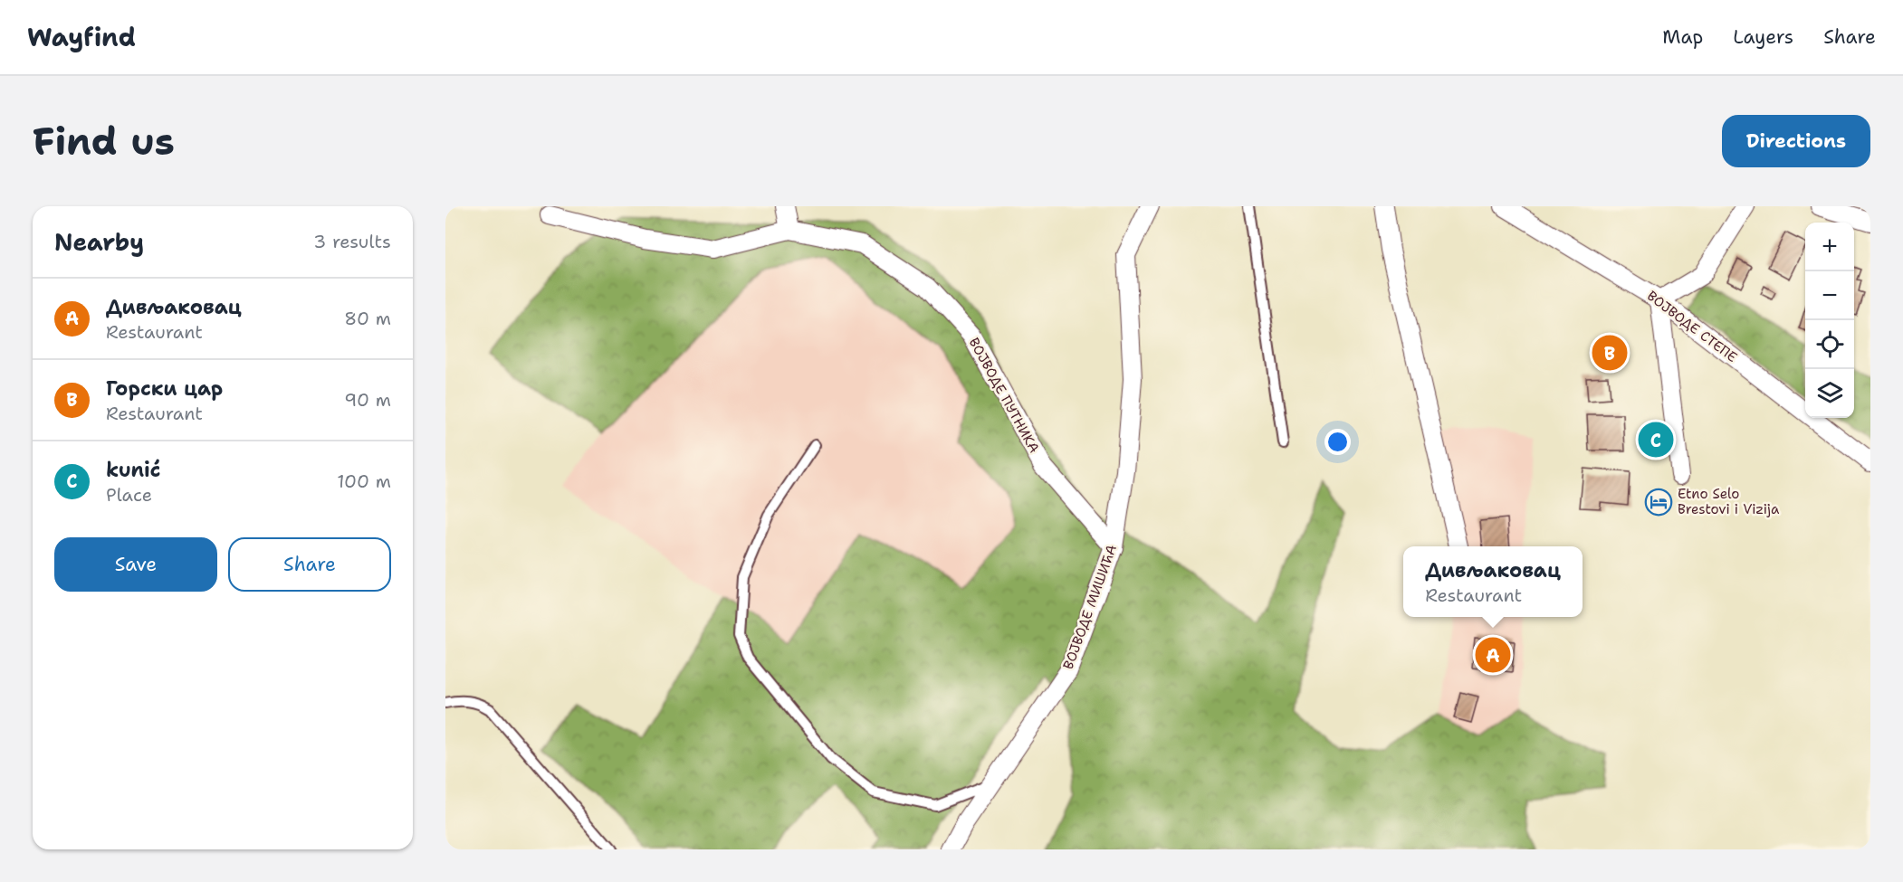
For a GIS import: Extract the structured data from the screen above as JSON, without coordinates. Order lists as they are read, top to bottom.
{
  "streets": {
    "street": ["ВОЈВОДЕ СТЕПЕ", "ВОЈВОДЕ ПУТНИКА", "ВОЈВОДЕ МИШИЋА"]
  },
  "crossings": [
    ["ВОЈВОДЕ ПУТНИКА", "ВОЈВОДЕ МИШИЋА"]
  ],
  "places": {
    "hotel": ["Etno Selo Brestovi i Vizija"]
  },
  "page": {
    "header": "Wayfind",
    "nav": ["Map", "Layers", "Share"],
    "buttons": [
      "Directions",
      ["Save", "Share"]
    ],
    "title": "Find us",
    "heading": ["Nearby", "3 results"],
    "map_buttons": ["+", "−"],
    "list": [
      {
        "mark": "A",
        "name": "Дивљаковац",
        "note": "Restaurant",
        "value": "80 m"
      },
      {
        "mark": "B",
        "name": "Горски цар",
        "note": "Restaurant",
        "value": "90 m"
      },
      {
        "mark": "C",
        "name": "kunić",
        "note": "Place",
        "value": "100 m"
      }
    ],
    "pins": ["B", "C", "A"],
    "popup": ["Дивљаковац", "Restaurant"]
  }
}
